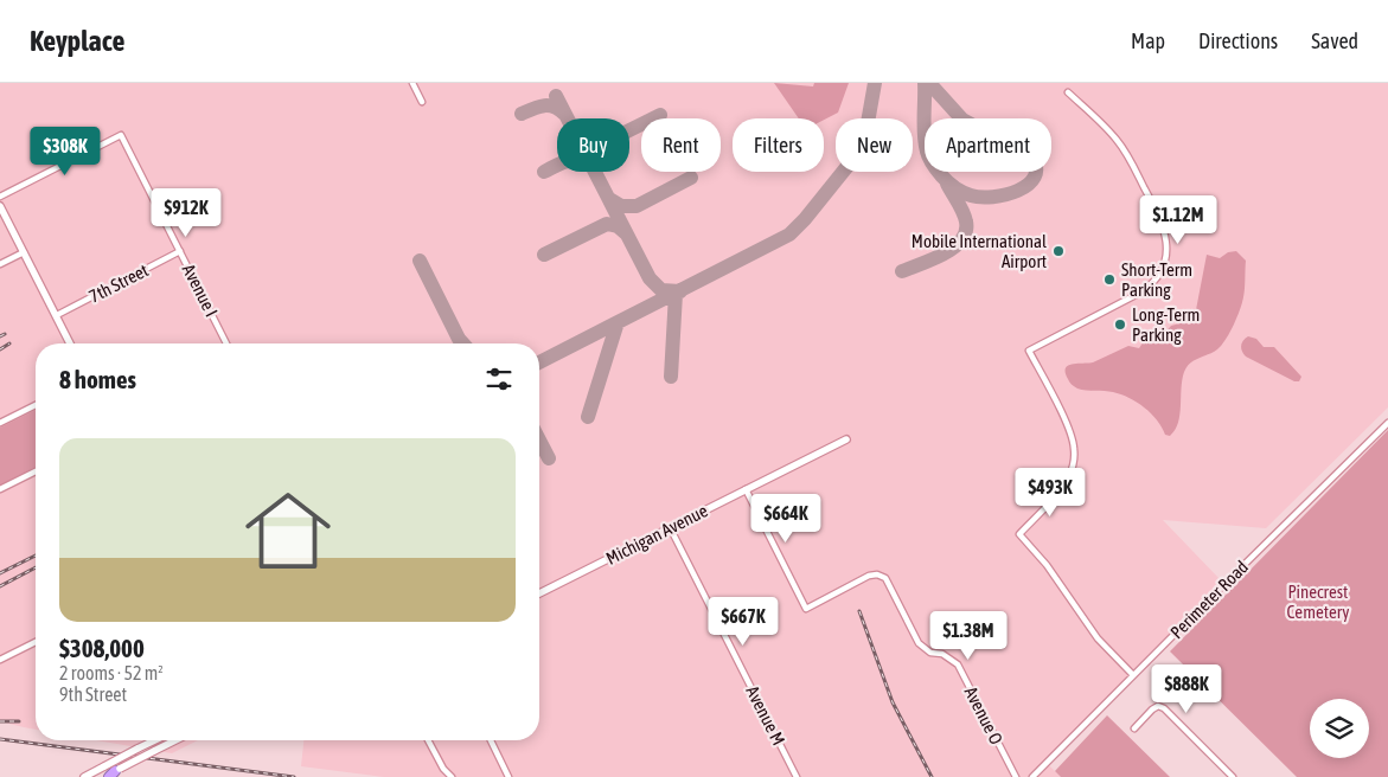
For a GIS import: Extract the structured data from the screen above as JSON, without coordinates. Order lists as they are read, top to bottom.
{
  "streets": {
    "street": [
      "7th Street",
      "Avenue I",
      "Michigan Avenue",
      "Perimeter Road",
      "Avenue M",
      "Avenue O"
    ]
  },
  "crossings": [
    ["7th Street", "Avenue I"],
    ["Michigan Avenue", "Avenue M"],
    ["Michigan Avenue", "Avenue O"]
  ],
  "parks": ["Pinecrest Cemetery"],
  "places": ["Mobile International Airport", "Short-Term Parking", "Long-Term Parking"],
  "page": {
    "header": "Keyplace",
    "nav": ["Map", "Directions", "Saved"],
    "chip": [
      "Buy",
      "Rent",
      "Filters",
      "New",
      "Apartment"
    ],
    "price": [
      "$308K",
      "$912K",
      "$1.12M",
      "$493K",
      "$664K",
      "$667K",
      "$1.38M",
      "$888K"
    ],
    "heading": "8 homes",
    "list": [
      {
        "name": "$308,000",
        "note": "2 rooms · 52 m² · 9th Street"
      }
    ]
  }
}
